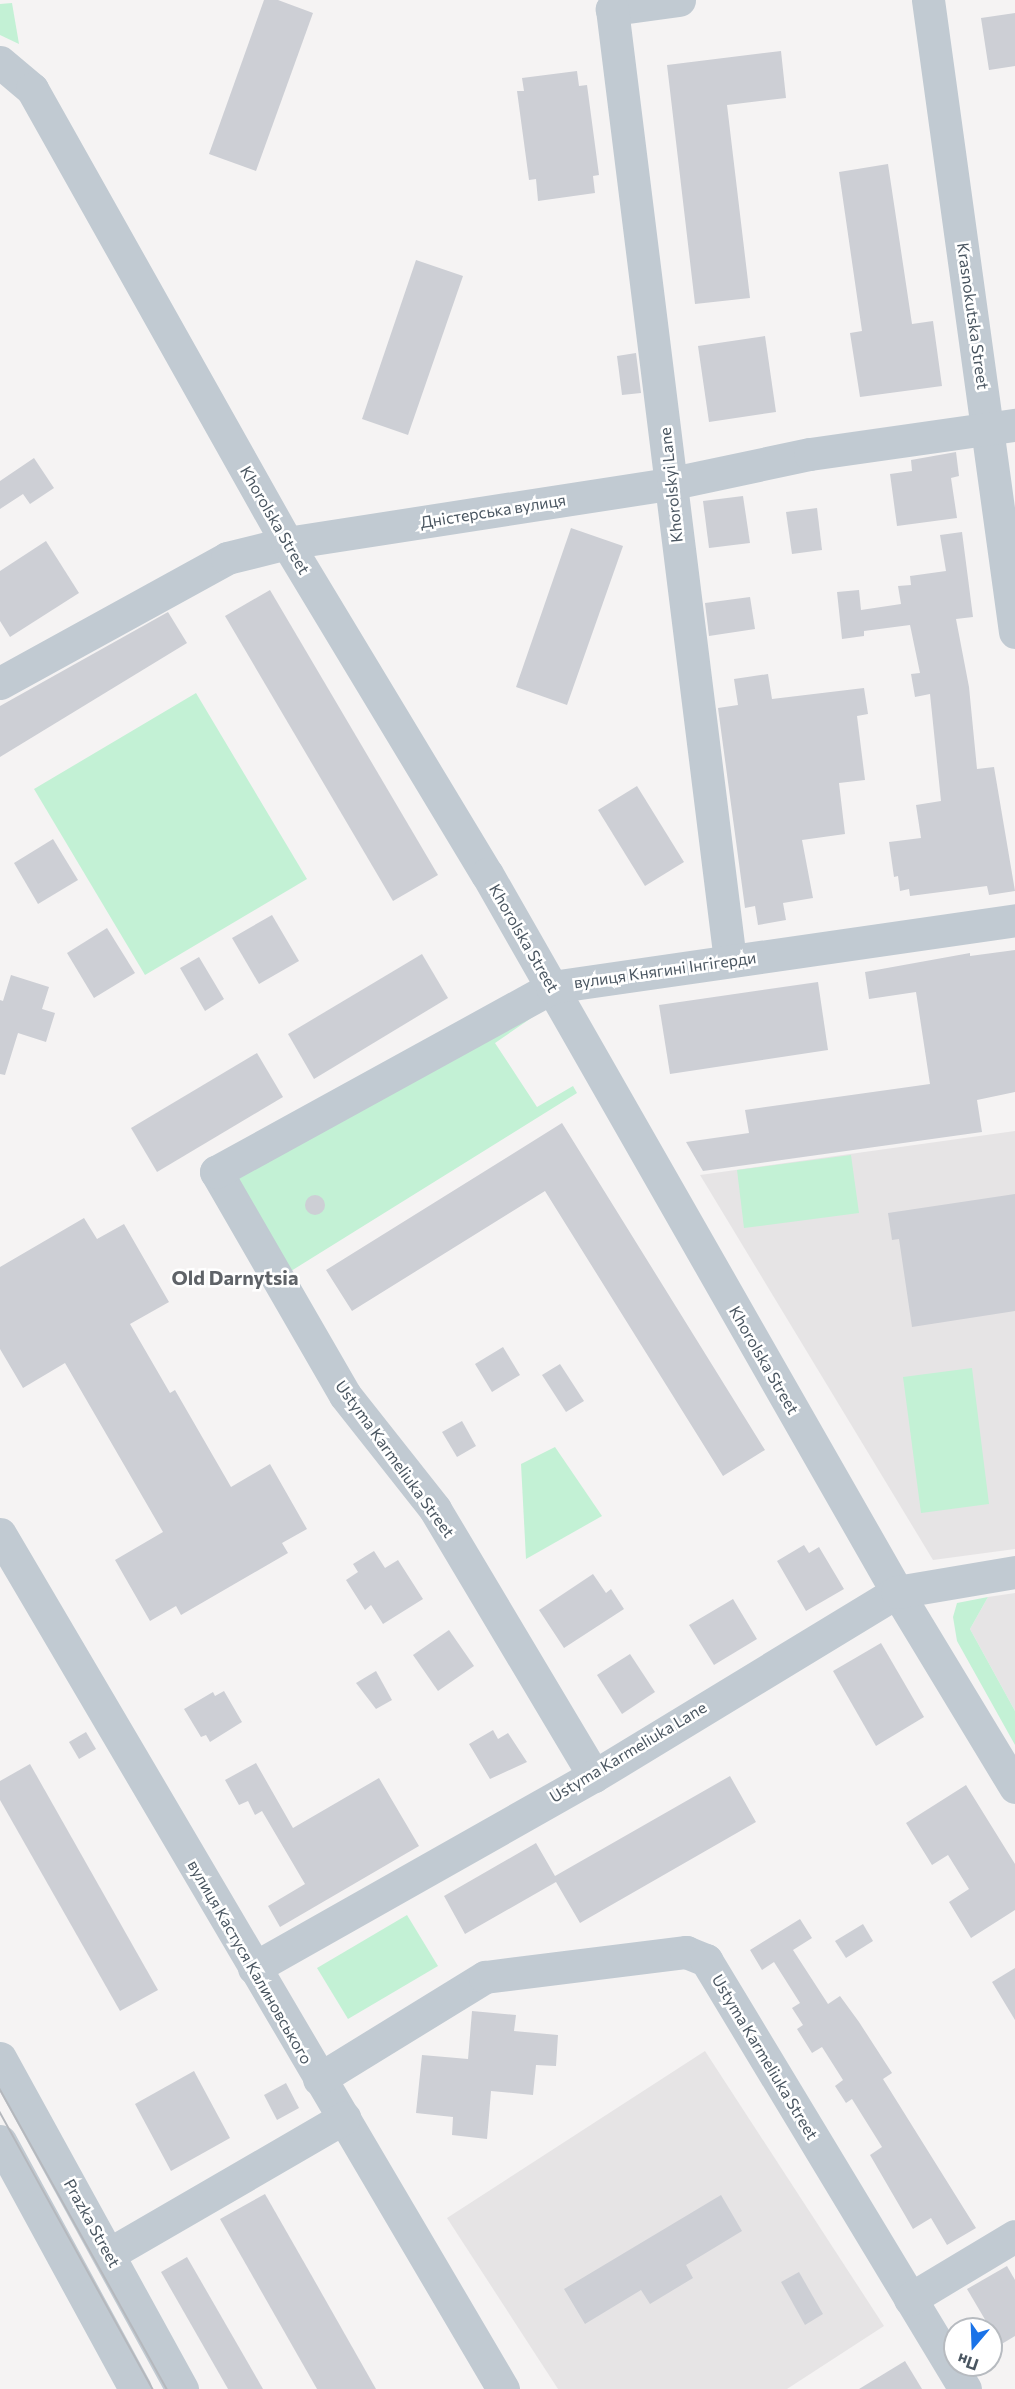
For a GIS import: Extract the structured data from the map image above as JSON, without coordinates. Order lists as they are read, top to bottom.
{
  "streets": {
    "street": [
      "Krasnokutska Street",
      "Khorolskyi Lane",
      "Дністерська вулиця",
      "Khorolska Street",
      "вулиця Княгині Інгігерди",
      "Ustyma Karmeliuka Street",
      "Ustyma Karmeliuka Lane",
      "вулиця Кастуся Калиновського",
      "Prazka Street"
    ]
  },
  "crossings": [
    ["Krasnokutska Street", "Дністерська вулиця"],
    ["Khorolskyi Lane", "Дністерська вулиця"],
    ["Khorolskyi Lane", "вулиця Княгині Інгігерди"],
    ["Дністерська вулиця", "Khorolska Street"],
    ["Khorolska Street", "вулиця Княгині Інгігерди"],
    ["Khorolska Street", "Ustyma Karmeliuka Lane"],
    ["вулиця Княгині Інгігерди", "Ustyma Karmeliuka Street"],
    ["Ustyma Karmeliuka Street", "Ustyma Karmeliuka Lane"],
    ["Ustyma Karmeliuka Street", "вулиця Кастуся Калиновського"],
    ["Ustyma Karmeliuka Lane", "вулиця Кастуся Калиновського"]
  ],
  "districts": ["Old Darnytsia"],
  "north": "bottom"
}
